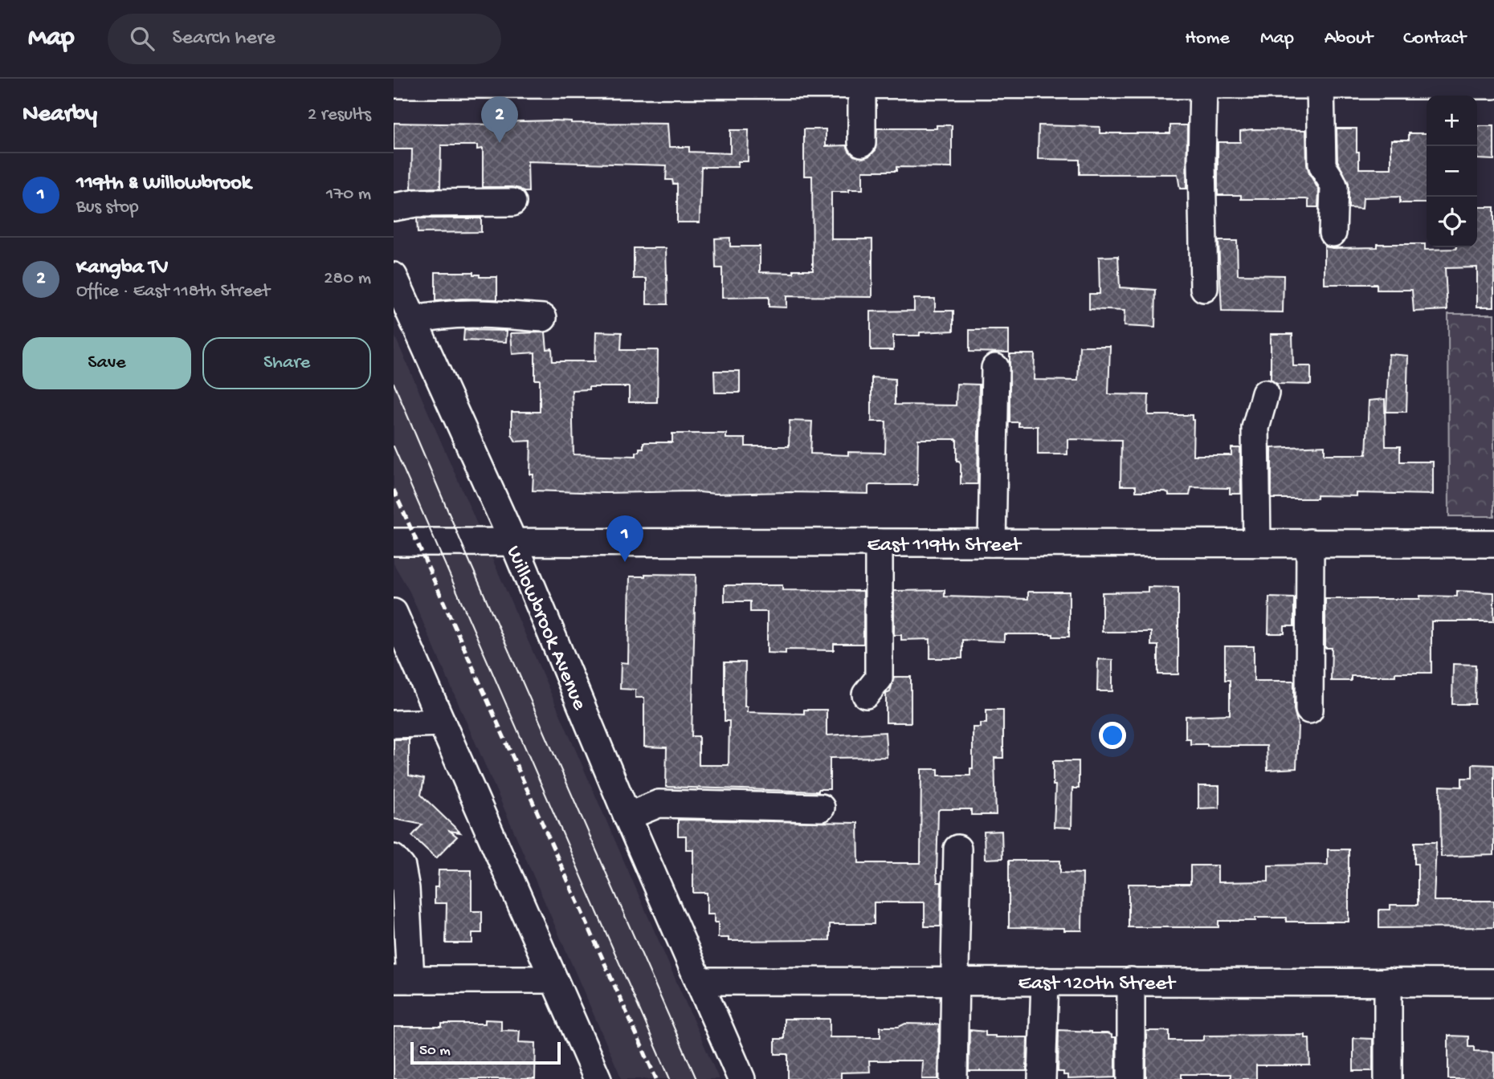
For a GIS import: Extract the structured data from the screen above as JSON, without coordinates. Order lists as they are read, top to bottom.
{
  "streets": {
    "street": ["East 119th Street", "Willowbrook Avenue", "East 120th Street"]
  },
  "crossings": [
    ["East 119th Street", "Willowbrook Avenue"],
    ["Willowbrook Avenue", "East 120th Street"]
  ],
  "scale_bar": "50 m",
  "page": {
    "header": "Map",
    "search": "Search here",
    "nav": [
      "Home",
      "Map",
      "About",
      "Contact"
    ],
    "heading": ["Nearby", "2 results"],
    "map_buttons": ["+", "−"],
    "pins": ["2", "1"],
    "list": [
      {
        "mark": "1",
        "name": "119th & Willowbrook",
        "note": "Bus stop",
        "value": "170 m"
      },
      {
        "mark": "2",
        "name": "Kangba TV",
        "note": "Office · East 118th Street",
        "value": "280 m"
      }
    ],
    "buttons": ["Save", "Share"],
    "scale": "50 m"
  }
}
